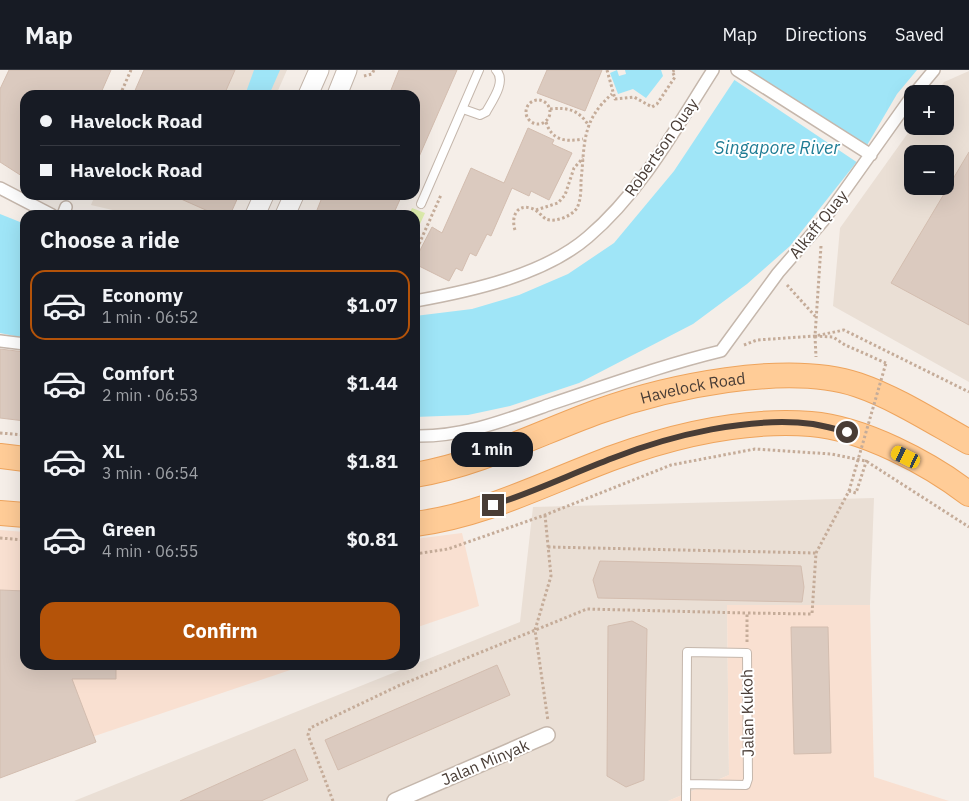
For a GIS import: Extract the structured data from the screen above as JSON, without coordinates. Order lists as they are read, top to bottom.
{
  "streets": {
    "main road": ["Havelock Road"],
    "street": ["Robertson Quay", "Alkaff Quay", "Jalan Minyak"],
    "lane": ["Jalan Kukoh"]
  },
  "water": ["Singapore River"],
  "page": {
    "header": "Map",
    "nav": ["Map", "Directions", "Saved"],
    "map_buttons": ["+", "−"],
    "banner": ["Havelock Road", "Havelock Road"],
    "heading": "Choose a ride",
    "list": [
      {
        "name": "Economy",
        "note": "1 min · 06:52",
        "value": "$1.07"
      },
      {
        "name": "Comfort",
        "note": "2 min · 06:53",
        "value": "$1.44"
      },
      {
        "name": "XL",
        "note": "3 min · 06:54",
        "value": "$1.81"
      },
      {
        "name": "Green",
        "note": "4 min · 06:55",
        "value": "$0.81"
      }
    ],
    "bubble": "1 min",
    "buttons": "Confirm"
  }
}
